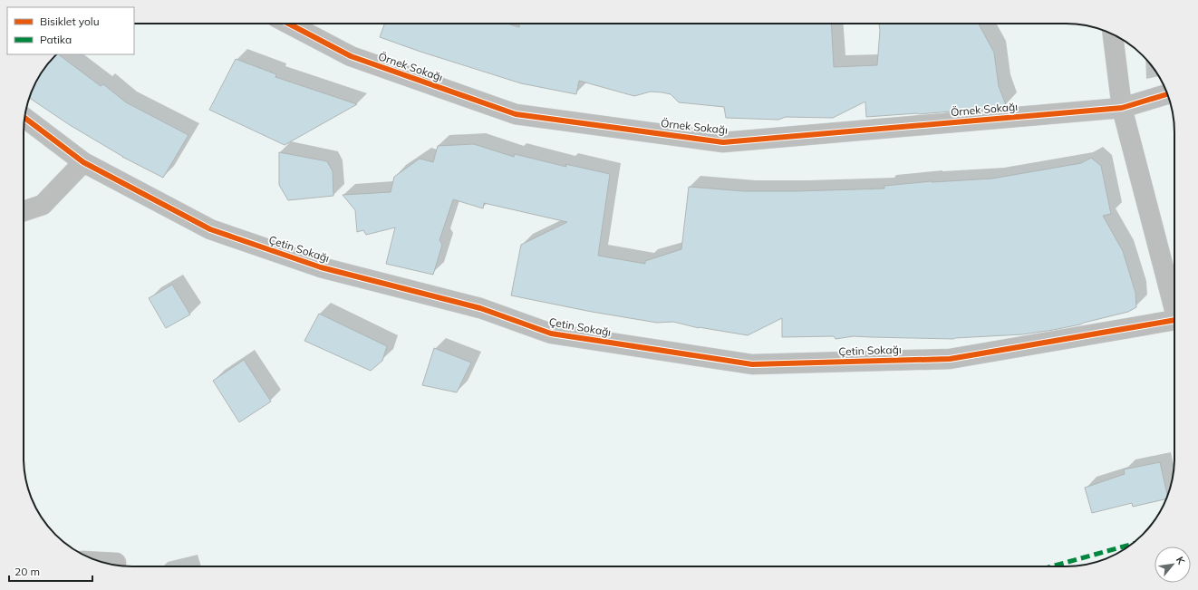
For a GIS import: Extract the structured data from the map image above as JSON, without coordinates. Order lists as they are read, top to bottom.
{
  "streets": {
    "street": ["Örnek Sokağı", "Çetin Sokağı"]
  },
  "legend": ["Bisiklet yolu", "Patika"],
  "scale_bar": "20 m",
  "north": "top right"
}
